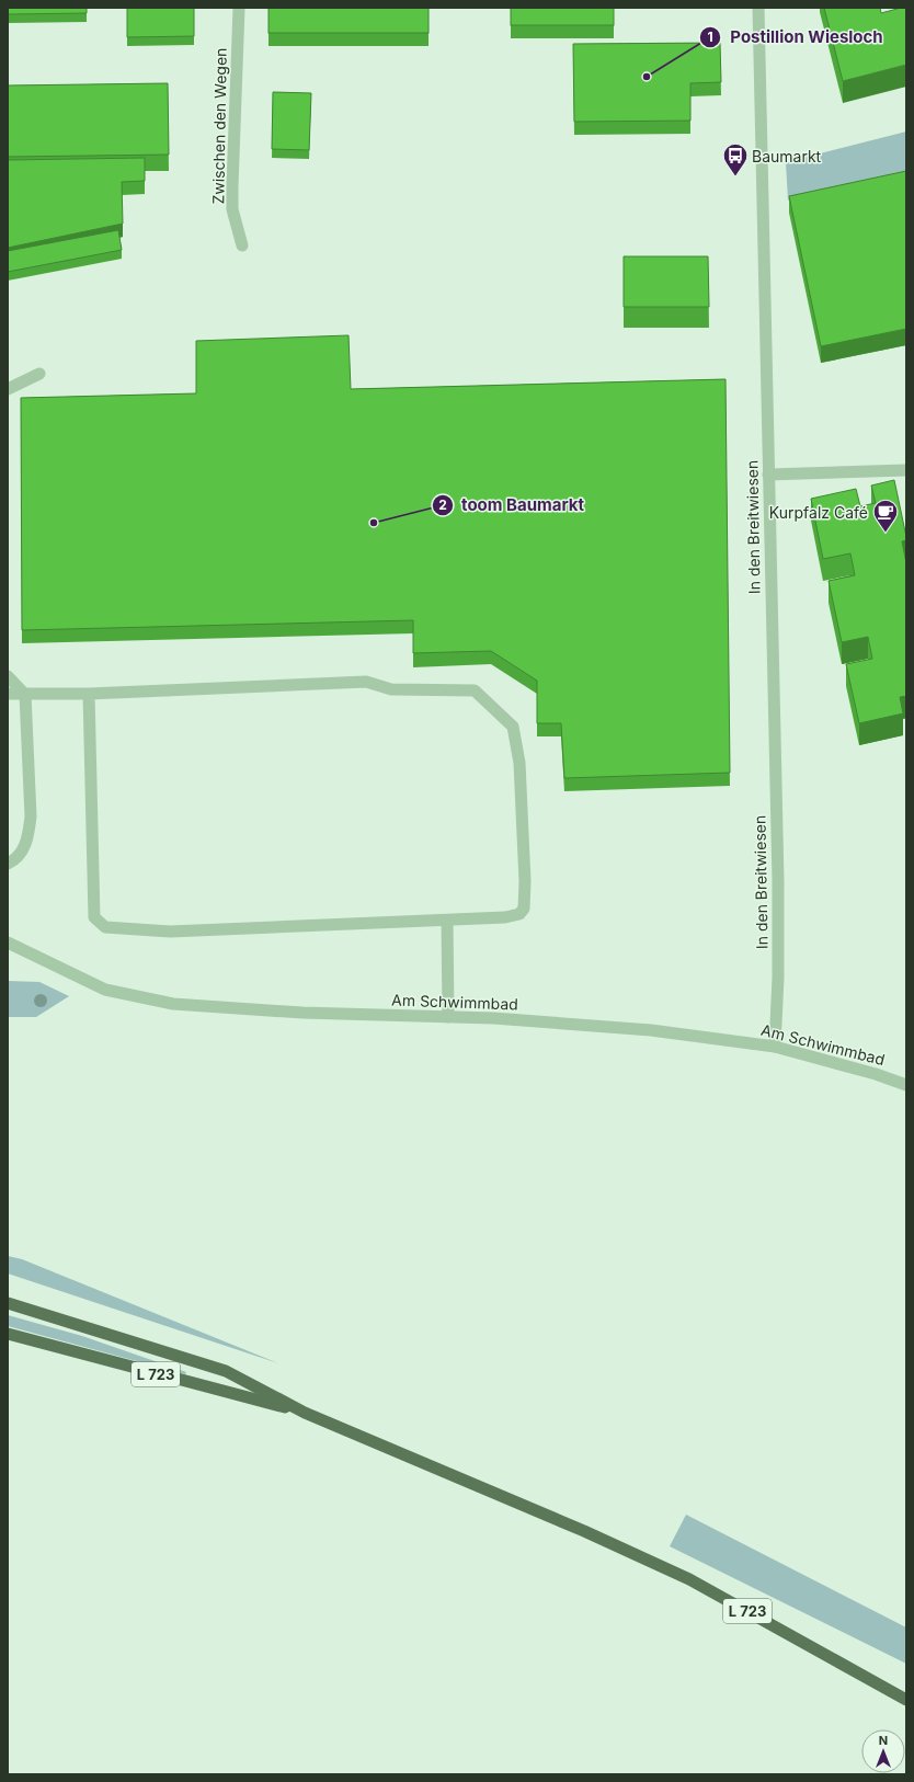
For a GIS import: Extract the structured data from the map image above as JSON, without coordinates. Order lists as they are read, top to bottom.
{
  "streets": {
    "main road": ["L 723"],
    "street": ["Zwischen den Wegen", "In den Breitwiesen", "Am Schwimmbad"]
  },
  "crossings": [
    ["In den Breitwiesen", "Am Schwimmbad"]
  ],
  "places": {
    "other": ["Postillion Wiesloch", "toom Baumarkt"],
    "bus stop": ["Baumarkt"],
    "cafe": ["Kurpfalz Café"]
  },
  "north": "top"
}
